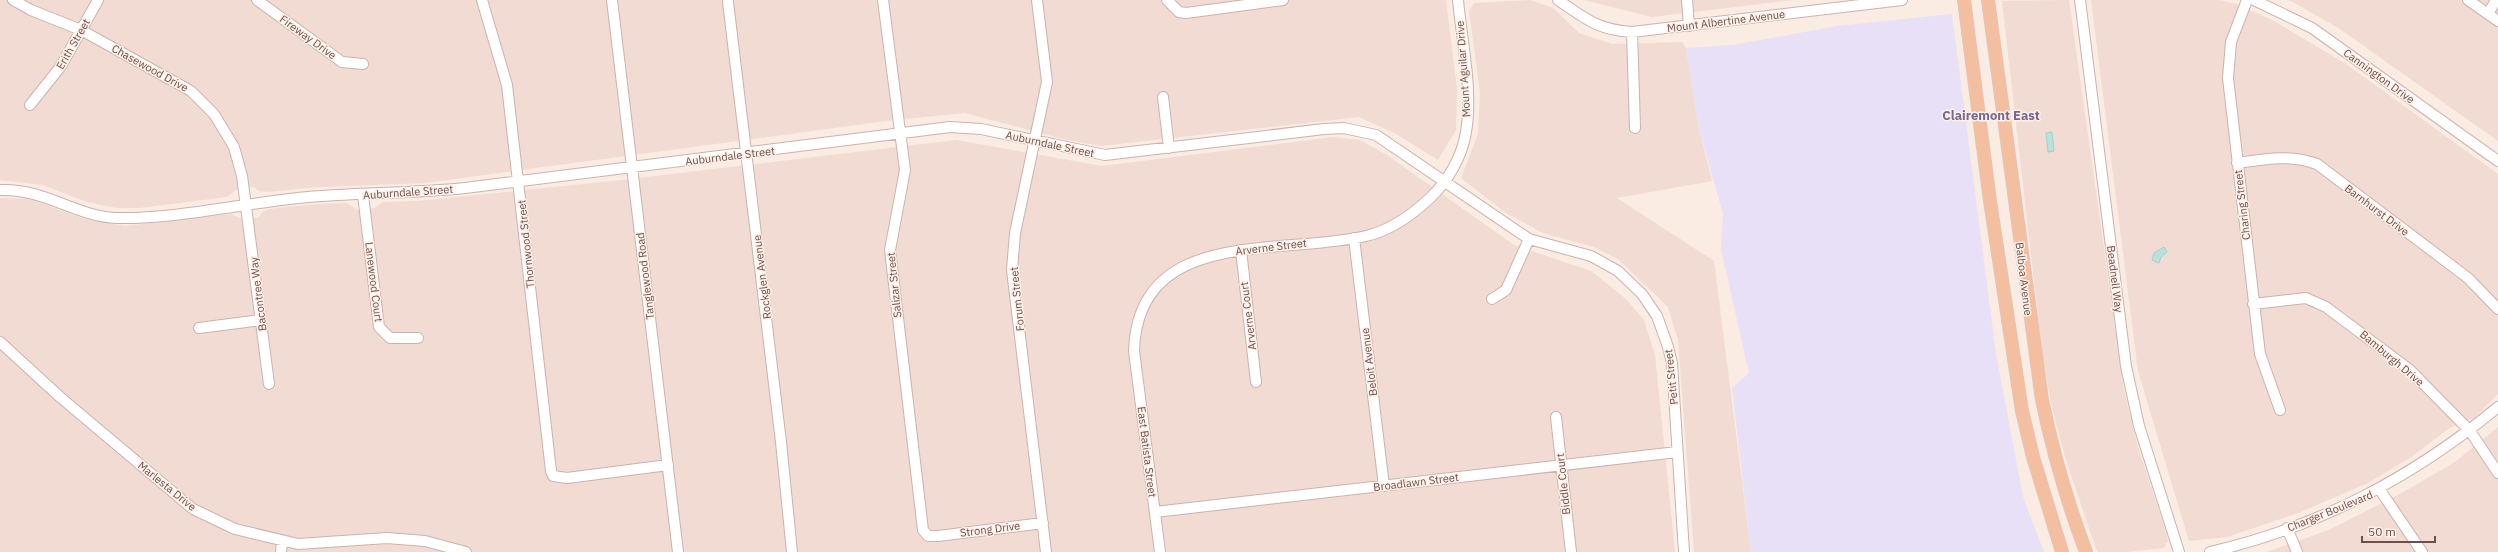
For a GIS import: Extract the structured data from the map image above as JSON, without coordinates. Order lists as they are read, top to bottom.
{
  "streets": {
    "main road": ["Balboa Avenue"],
    "street": [
      "Mount Albertine Avenue",
      "Fireway Drive",
      "Erith Street",
      "Chasewood Drive",
      "Mount Aguilar Drive",
      "Cannington Drive",
      "Auburndale Street",
      "Charing Street",
      "Barnhurst Drive",
      "Thornwood Street",
      "Arverne Street",
      "Tanglewood Road",
      "Rockglen Avenue",
      "Beadnell Way",
      "Lanewood Court",
      "Salizar Street",
      "Bacontree Way",
      "Forum Street",
      "Arverne Court",
      "Bamburgh Drive",
      "Beloit Avenue",
      "Petit Street",
      "East Batista Street",
      "Broadlawn Street",
      "Biddle Court",
      "Marlesta Drive",
      "Charger Boulevard",
      "Strong Drive"
    ]
  },
  "crossings": [
    ["Erith Street", "Chasewood Drive"],
    ["Chasewood Drive", "Auburndale Street"],
    ["Chasewood Drive", "Bacontree Way"],
    ["Mount Aguilar Drive", "Auburndale Street"],
    ["Mount Aguilar Drive", "Arverne Street"],
    ["Mount Aguilar Drive", "Petit Street"],
    ["Auburndale Street", "Thornwood Street"],
    ["Auburndale Street", "Arverne Street"],
    ["Auburndale Street", "Tanglewood Road"],
    ["Auburndale Street", "Rockglen Avenue"],
    ["Auburndale Street", "Lanewood Court"],
    ["Auburndale Street", "Salizar Street"],
    ["Auburndale Street", "Bacontree Way"],
    ["Auburndale Street", "Forum Street"],
    ["Auburndale Street", "Petit Street"],
    ["Charing Street", "Barnhurst Drive"],
    ["Charing Street", "Bamburgh Drive"],
    ["Thornwood Street", "Tanglewood Road"],
    ["Arverne Street", "Arverne Court"],
    ["Arverne Street", "Beloit Avenue"],
    ["Arverne Street", "Petit Street"],
    ["Arverne Street", "East Batista Street"],
    ["Salizar Street", "Strong Drive"],
    ["Forum Street", "Strong Drive"],
    ["Bamburgh Drive", "Charger Boulevard"],
    ["Beloit Avenue", "Broadlawn Street"],
    ["Petit Street", "Broadlawn Street"],
    ["East Batista Street", "Broadlawn Street"],
    ["Broadlawn Street", "Biddle Court"]
  ],
  "districts": ["Clairemont East"],
  "scale_bar": "50 m"
}
